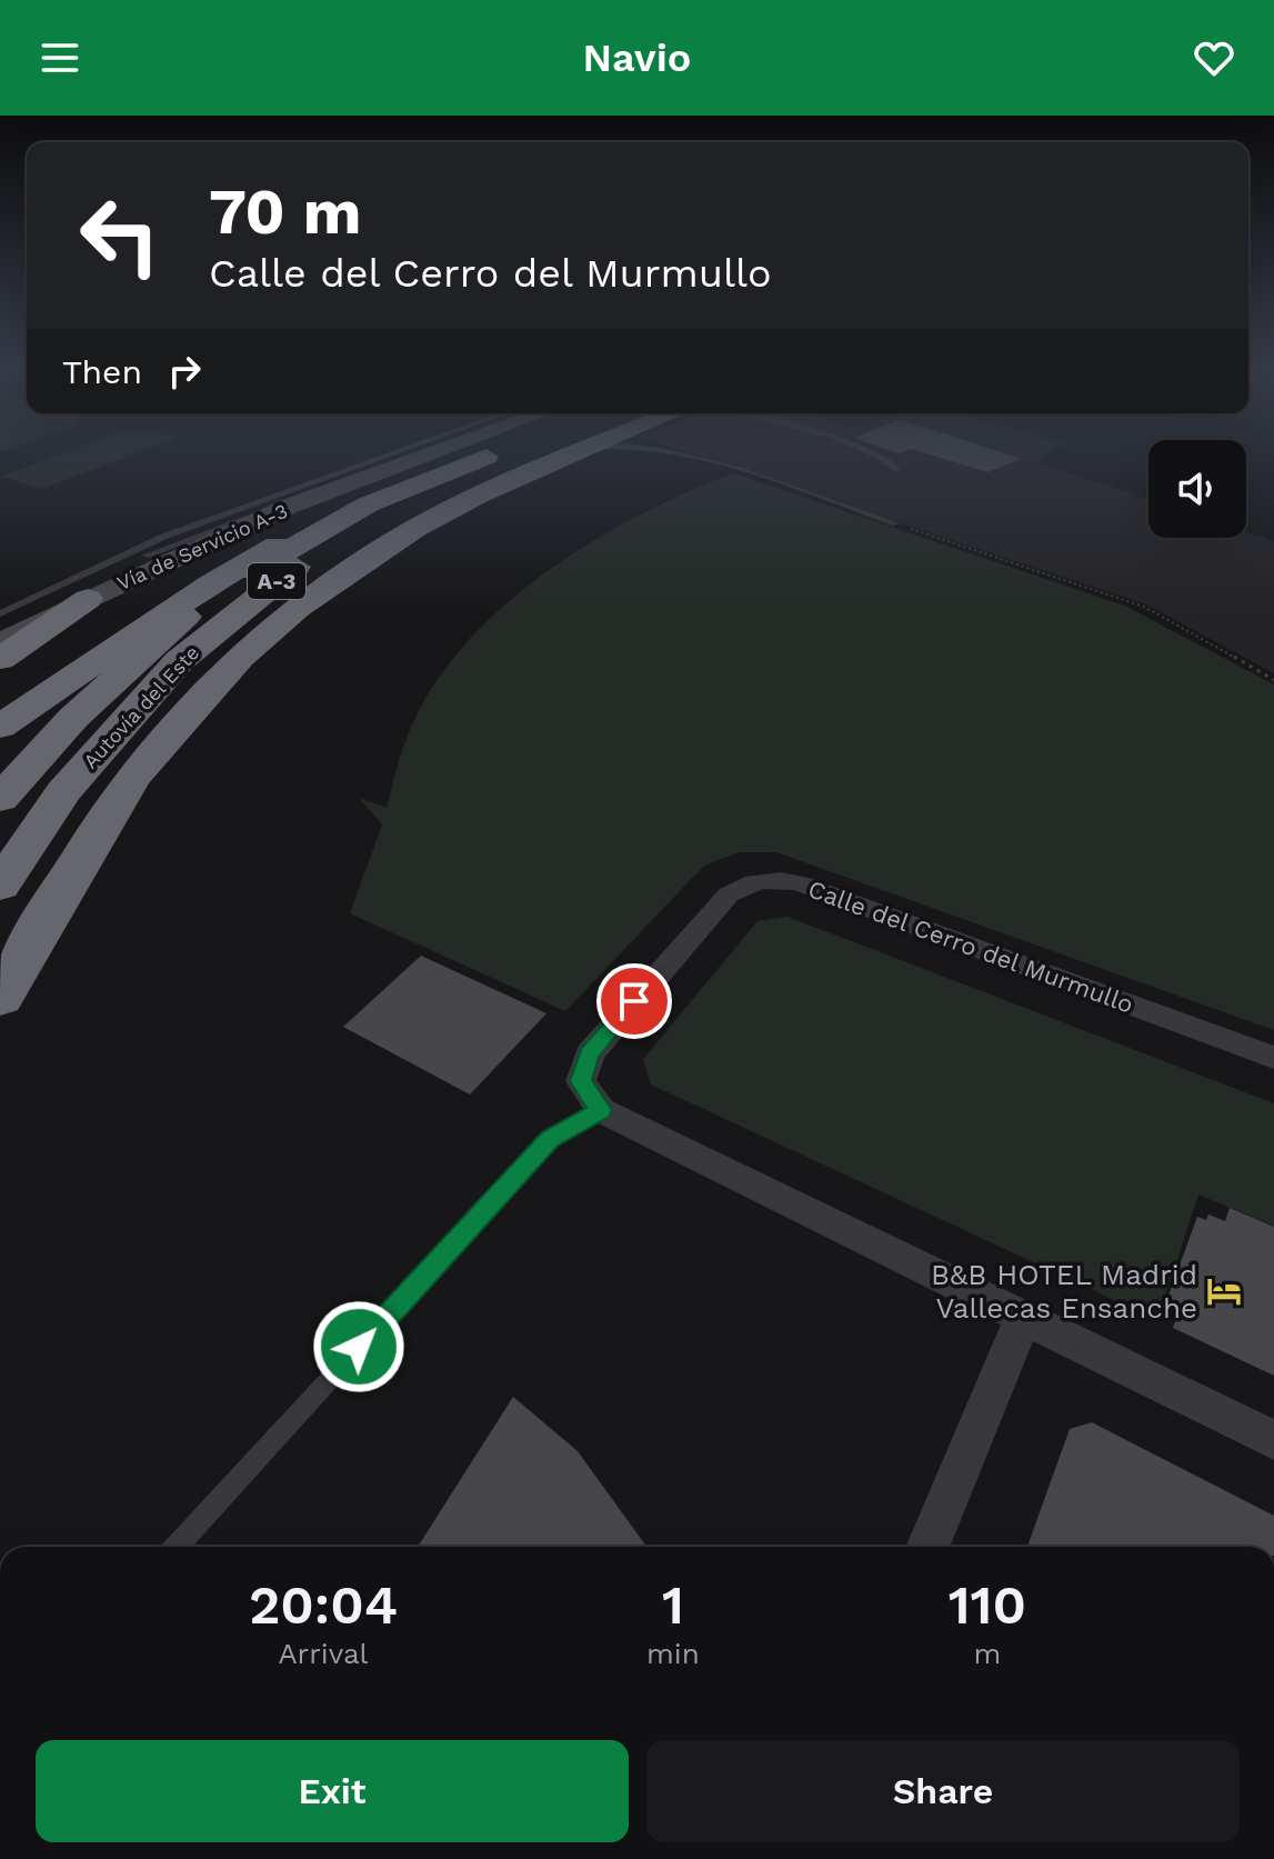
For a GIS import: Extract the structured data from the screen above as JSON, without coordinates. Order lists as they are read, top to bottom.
{
  "streets": {
    "highway": ["A-3", "Autovía del Este"],
    "main road": ["Vía de Servicio A-3"],
    "street": ["Calle del Cerro del Murmullo"]
  },
  "places": {
    "hotel": ["B&B HOTEL Madrid Vallecas Ensanche"]
  },
  "page": {
    "header": "Navio",
    "turn": ["70 m", "Calle del Cerro del Murmullo"],
    "then": "Then",
    "eta": [
      "20:04",
      "Arrival",
      "1",
      "min",
      "110",
      "m"
    ],
    "buttons": ["Exit", "Share"]
  }
}
